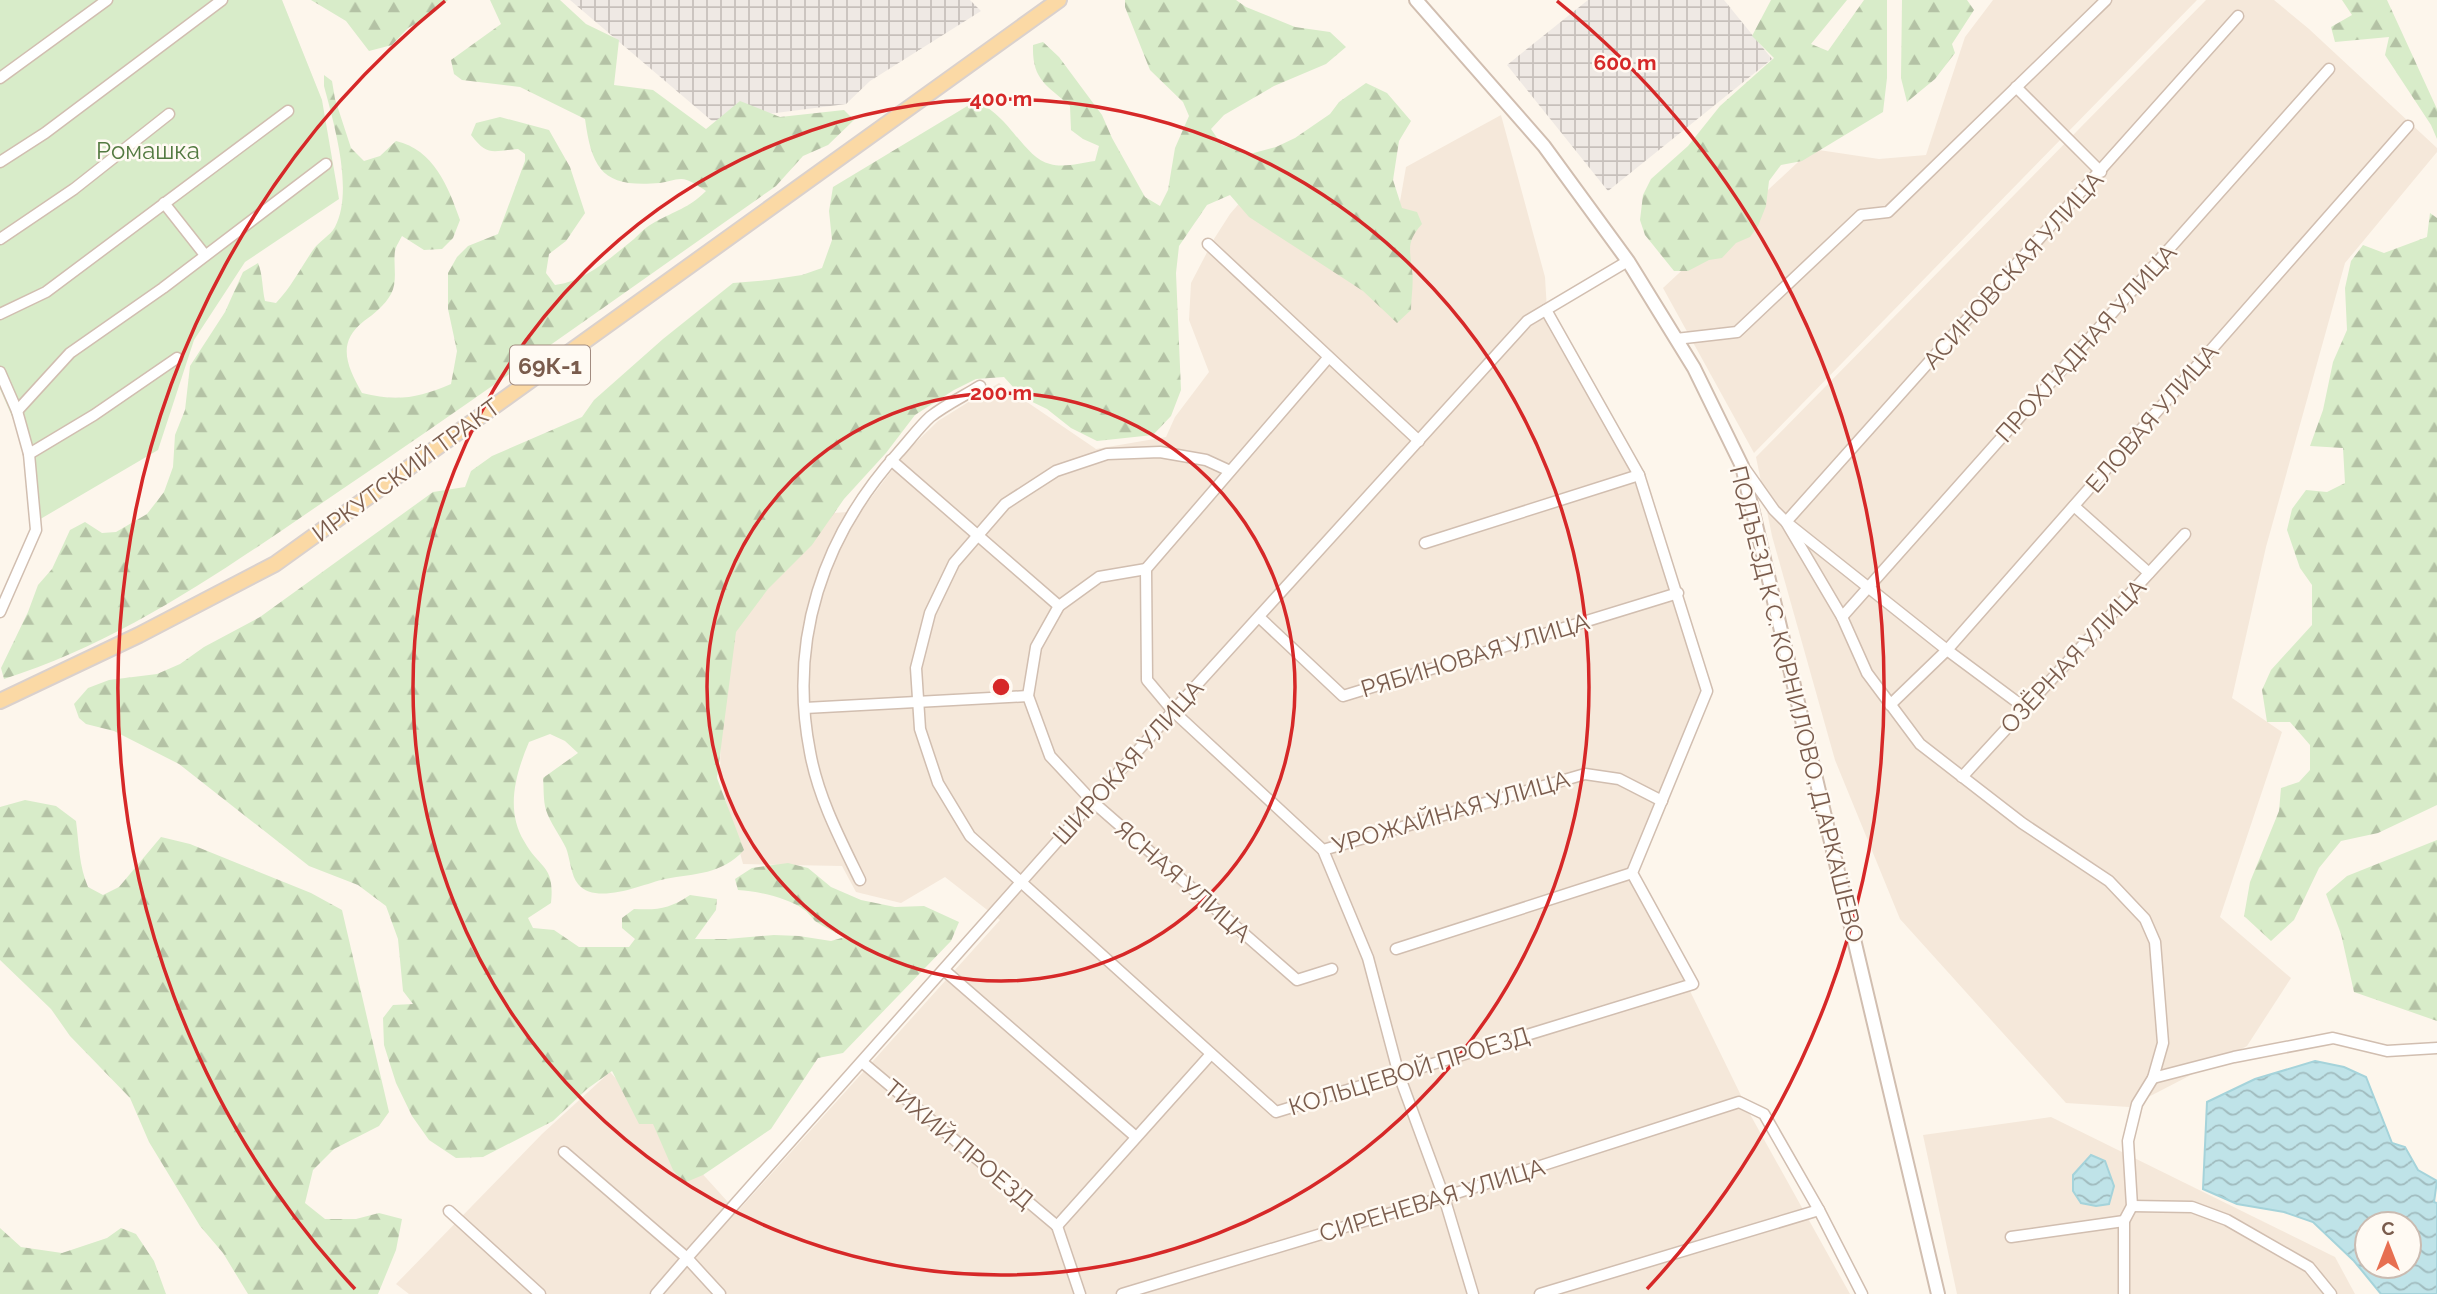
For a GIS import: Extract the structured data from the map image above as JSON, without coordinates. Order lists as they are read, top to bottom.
{
  "streets": {
    "main road": ["69К-1", "ИРКУТСКИЙ ТРАКТ"],
    "street": [
      "АСИНОВСКАЯ УЛИЦА",
      "ПРОХЛАДНАЯ УЛИЦА",
      "ЕЛОВАЯ УЛИЦА",
      "РЯБИНОВАЯ УЛИЦА",
      "ОЗЁРНАЯ УЛИЦА",
      "ПОДЪЕЗД К С. КОРНИЛОВО, Д.АРКАШЕВО",
      "ШИРОКАЯ УЛИЦА",
      "УРОЖАЙНАЯ УЛИЦА",
      "ЯСНАЯ УЛИЦА",
      "КОЛЬЦЕВОЙ ПРОЕЗД",
      "ТИХИЙ ПРОЕЗД",
      "СИРЕНЕВАЯ УЛИЦА"
    ]
  },
  "crossings": [
    ["РЯБИНОВАЯ УЛИЦА", "ШИРОКАЯ УЛИЦА"],
    ["ПОДЪЕЗД К С. КОРНИЛОВО, Д.АРКАШЕВО", "ШИРОКАЯ УЛИЦА"],
    ["ШИРОКАЯ УЛИЦА", "УРОЖАЙНАЯ УЛИЦА"],
    ["ШИРОКАЯ УЛИЦА", "ЯСНАЯ УЛИЦА"],
    ["ШИРОКАЯ УЛИЦА", "КОЛЬЦЕВОЙ ПРОЕЗД"],
    ["ШИРОКАЯ УЛИЦА", "ТИХИЙ ПРОЕЗД"]
  ],
  "parks": ["Ромашка"],
  "north": "top",
  "rings": ["600 m", "400 m", "200 m"]
}
